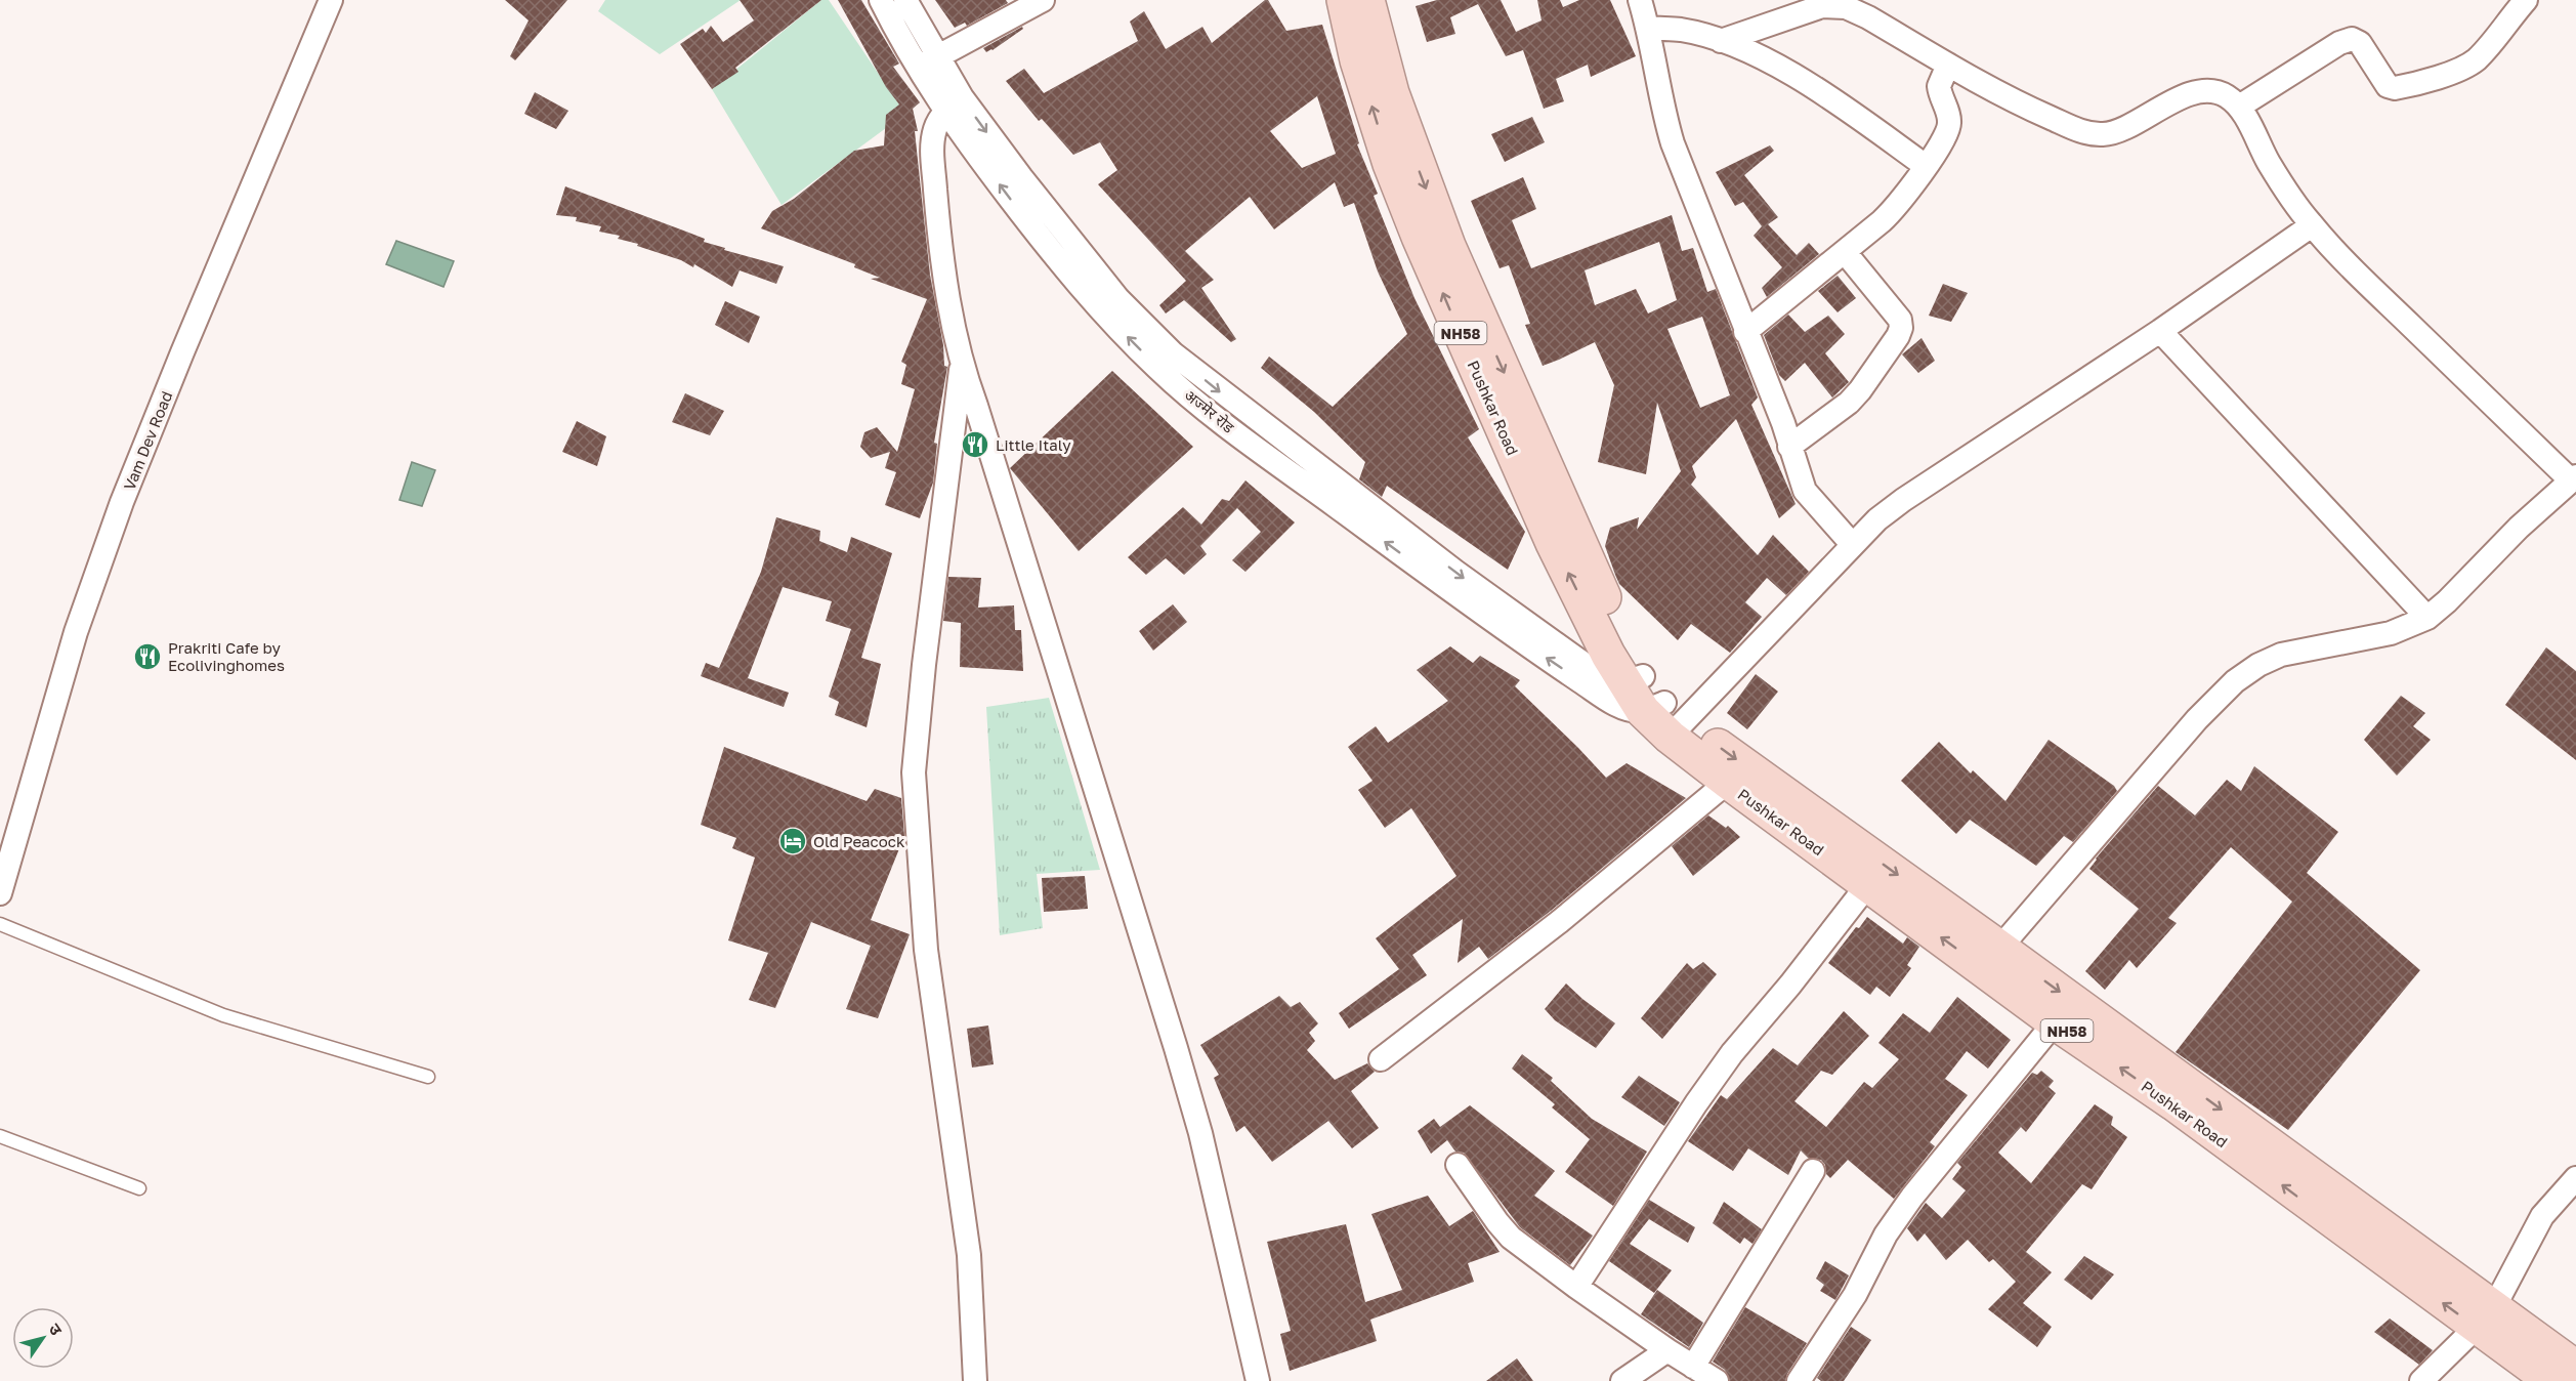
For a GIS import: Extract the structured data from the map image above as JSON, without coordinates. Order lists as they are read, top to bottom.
{
  "streets": {
    "highway": ["NH58", "Pushkar Road"],
    "street": ["अज्मेर रोड", "Vam Dev Road"]
  },
  "crossings": [
    ["Pushkar Road", "अज्मेर रोड"]
  ],
  "places": {
    "restaurant": ["Little Italy", "Prakriti Cafe by Ecolivinghomes"],
    "hotel": ["Old Peacock"]
  },
  "north": "top right"
}
